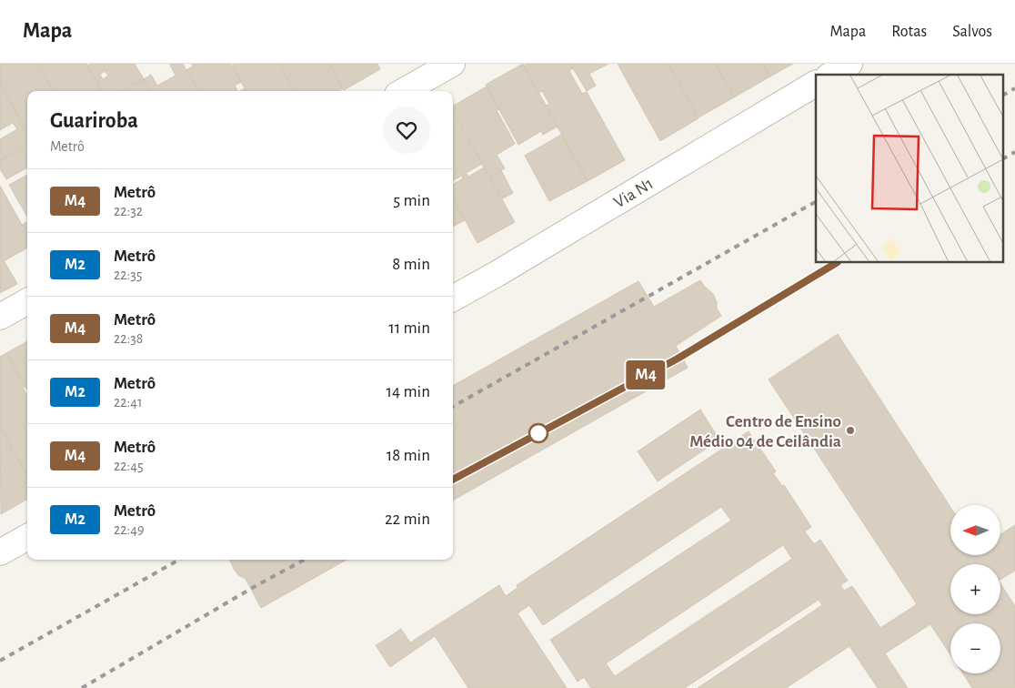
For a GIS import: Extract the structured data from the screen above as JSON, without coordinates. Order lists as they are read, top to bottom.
{
  "streets": {
    "street": ["Via N1"]
  },
  "places": ["Centro de Ensino Médio 04 de Ceilândia"],
  "lines": ["metro line M4"],
  "north": "left",
  "page": {
    "header": "Mapa",
    "nav": ["Mapa", "Rotas", "Salvos"],
    "on_map": "M4",
    "heading": ["Guariroba", "Metrô"],
    "list": [
      {
        "mark": "M4",
        "name": "Metrô",
        "note": "22:32",
        "value": "5 min"
      },
      {
        "mark": "M2",
        "name": "Metrô",
        "note": "22:35",
        "value": "8 min"
      },
      {
        "mark": "M4",
        "name": "Metrô",
        "note": "22:38",
        "value": "11 min"
      },
      {
        "mark": "M2",
        "name": "Metrô",
        "note": "22:41",
        "value": "14 min"
      },
      {
        "mark": "M4",
        "name": "Metrô",
        "note": "22:45",
        "value": "18 min"
      },
      {
        "mark": "M2",
        "name": "Metrô",
        "note": "22:49",
        "value": "22 min"
      }
    ],
    "map_buttons": ["+", "−"]
  }
}
